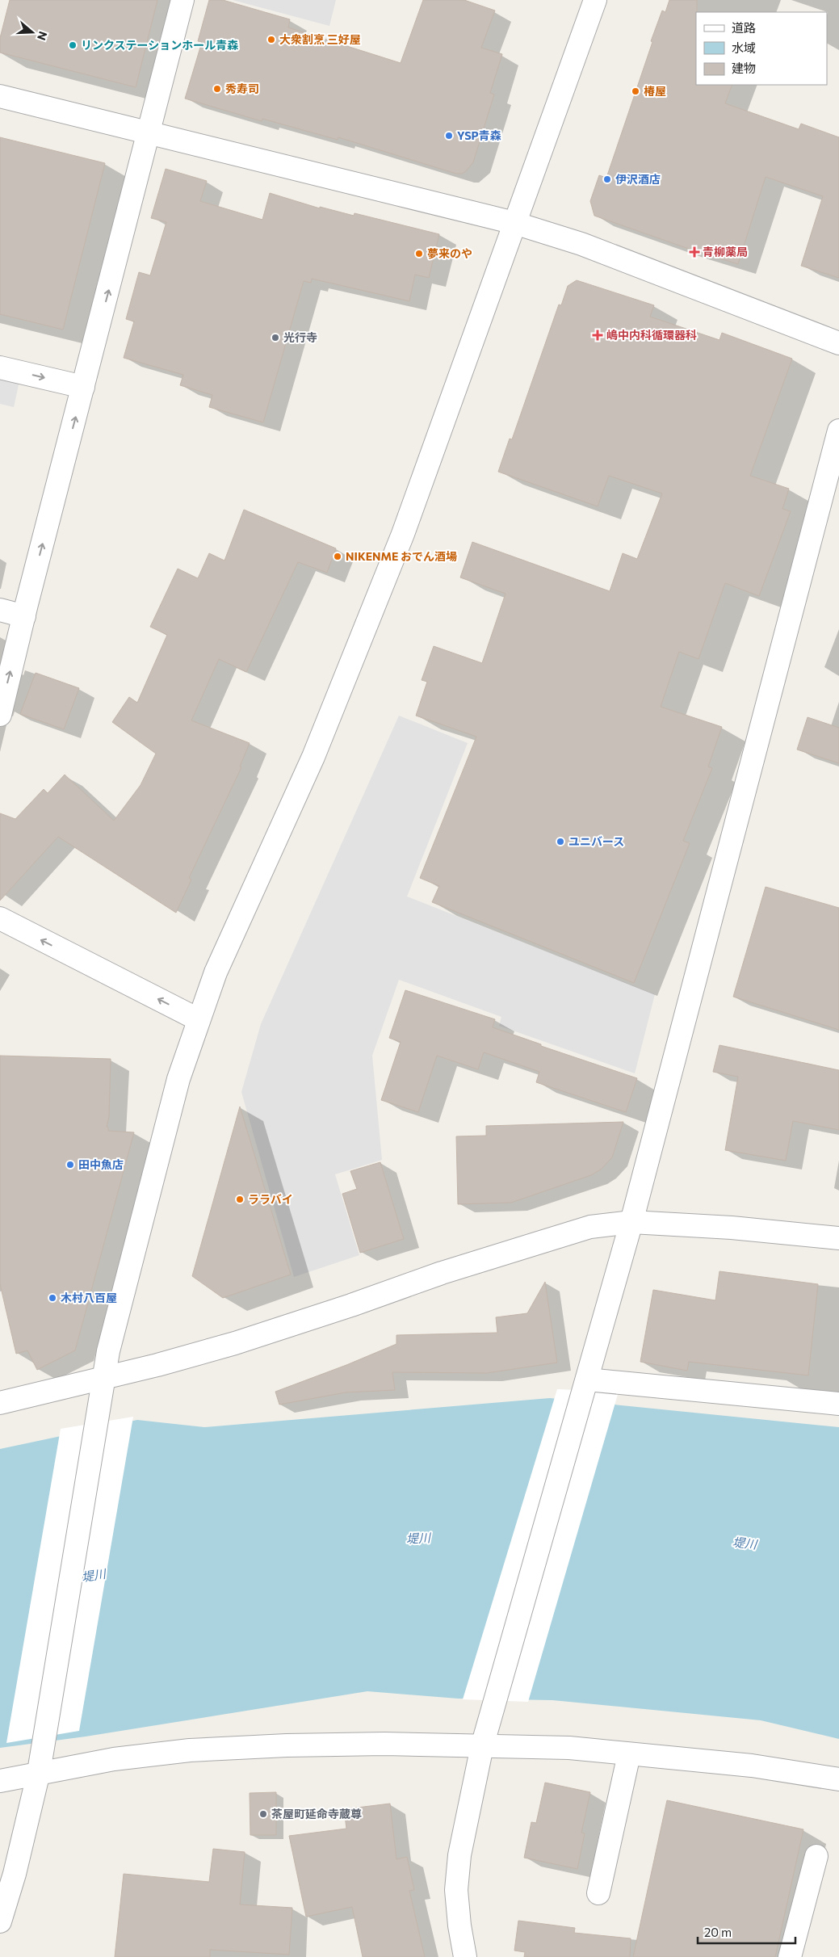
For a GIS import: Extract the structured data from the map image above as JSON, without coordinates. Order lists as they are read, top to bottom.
{
  "water": ["堤川"],
  "places": {
    "other": [
      "大衆割烹 三好屋",
      "リンクステーションホール青森",
      "秀寿司",
      "椿屋",
      "YSP青森",
      "伊沢酒店",
      "夢来のや",
      "光行寺",
      "NIKENME おでん酒場",
      "ユニバース",
      "田中魚店",
      "ララバイ",
      "木村八百屋",
      "茶屋町延命寺蔵尊"
    ],
    "health": ["青柳薬局", "嶋中内科循環器科"]
  },
  "legend": ["道路", "水域", "建物"],
  "scale_bar": "20 m",
  "north": "right"
}
